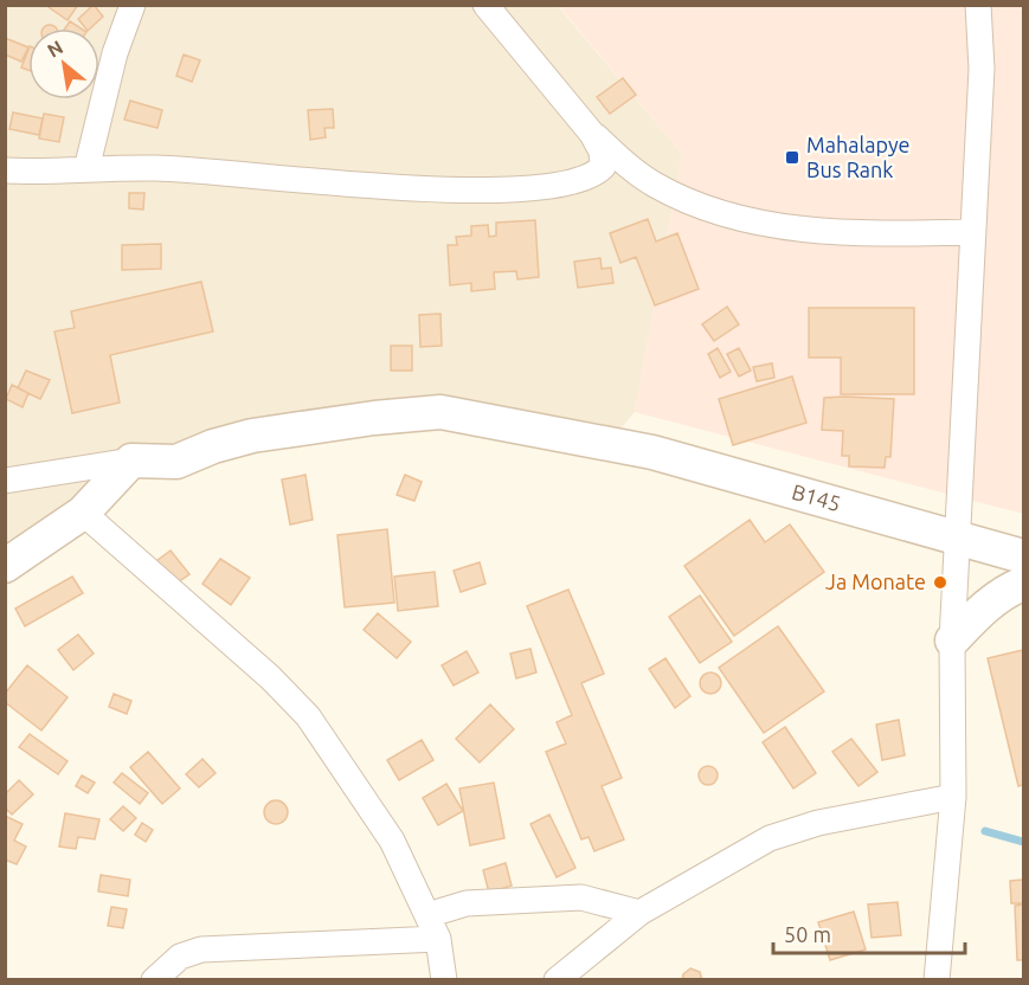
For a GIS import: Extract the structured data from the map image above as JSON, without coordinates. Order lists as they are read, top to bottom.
{
  "streets": {
    "main road": ["B145"]
  },
  "places": {
    "transit": ["Mahalapye Bus Rank"],
    "other": ["Ja Monate"]
  },
  "scale_bar": "50 m",
  "north": "top left"
}
